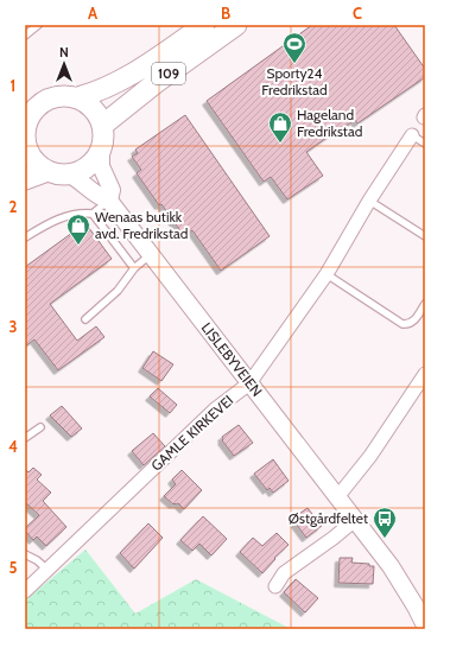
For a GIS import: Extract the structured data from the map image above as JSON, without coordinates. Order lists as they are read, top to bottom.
{
  "streets": {
    "main road": ["109"],
    "street": ["LISLEBYVEIEN", "GAMLE KIRKEVEI"]
  },
  "crossings": [
    ["109", "LISLEBYVEIEN"],
    ["LISLEBYVEIEN", "GAMLE KIRKEVEI"]
  ],
  "places": {
    "sports": ["Sporty24 Fredrikstad"],
    "shop": ["Hageland Fredrikstad", "Wenaas butikk avd. Fredrikstad"],
    "bus stop": ["Østgårdfeltet"]
  },
  "north": "top",
  "grid": {
    "columns": ["A", "B", "C"],
    "rows": [
      "1",
      "2",
      "3",
      "4",
      "5"
    ]
  }
}
